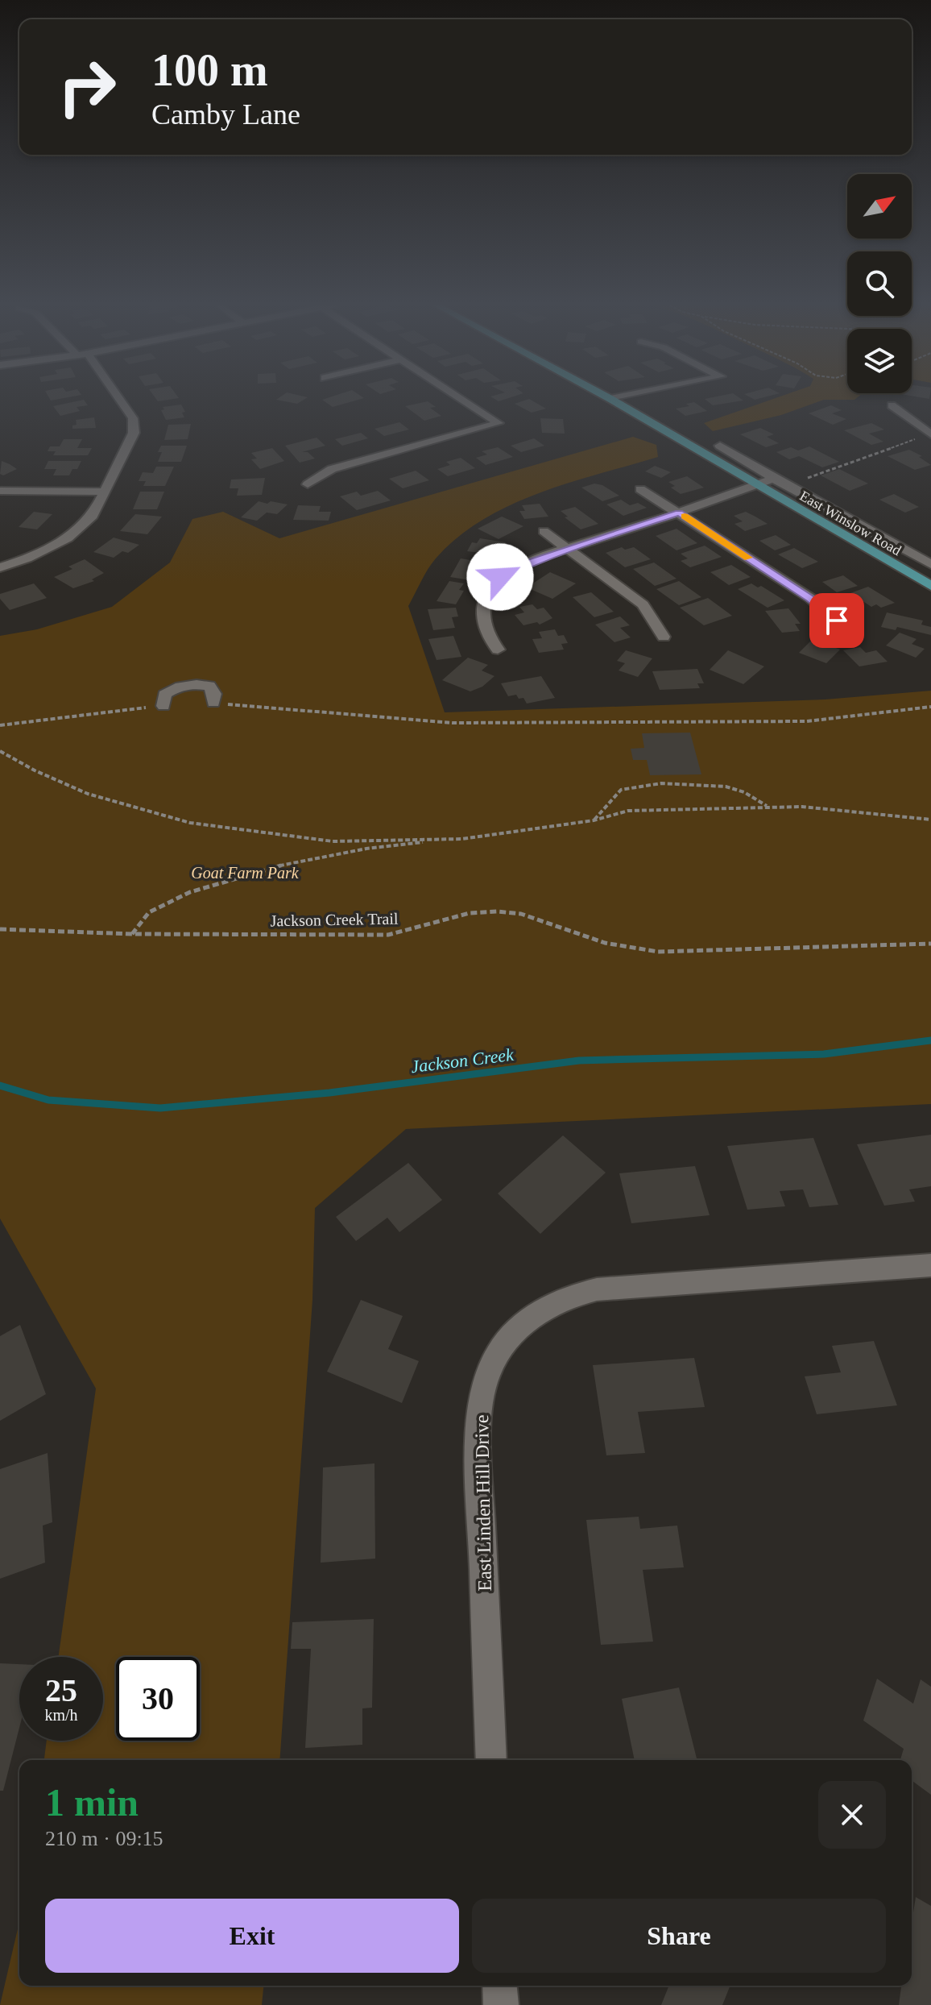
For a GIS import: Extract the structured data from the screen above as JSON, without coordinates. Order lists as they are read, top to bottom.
{
  "streets": {
    "main road": ["East Winslow Road"],
    "street": ["East Linden Hill Drive"],
    "path": ["Jackson Creek Trail"]
  },
  "water": ["Jackson Creek"],
  "parks": ["Goat Farm Park"],
  "north": "top right",
  "page": {
    "turn": ["100 m", "Camby Lane"],
    "speed": "25 km/h",
    "limit": "30",
    "heading": ["1 min", "210 m · 09:15"],
    "buttons": ["Exit", "Share"]
  }
}
